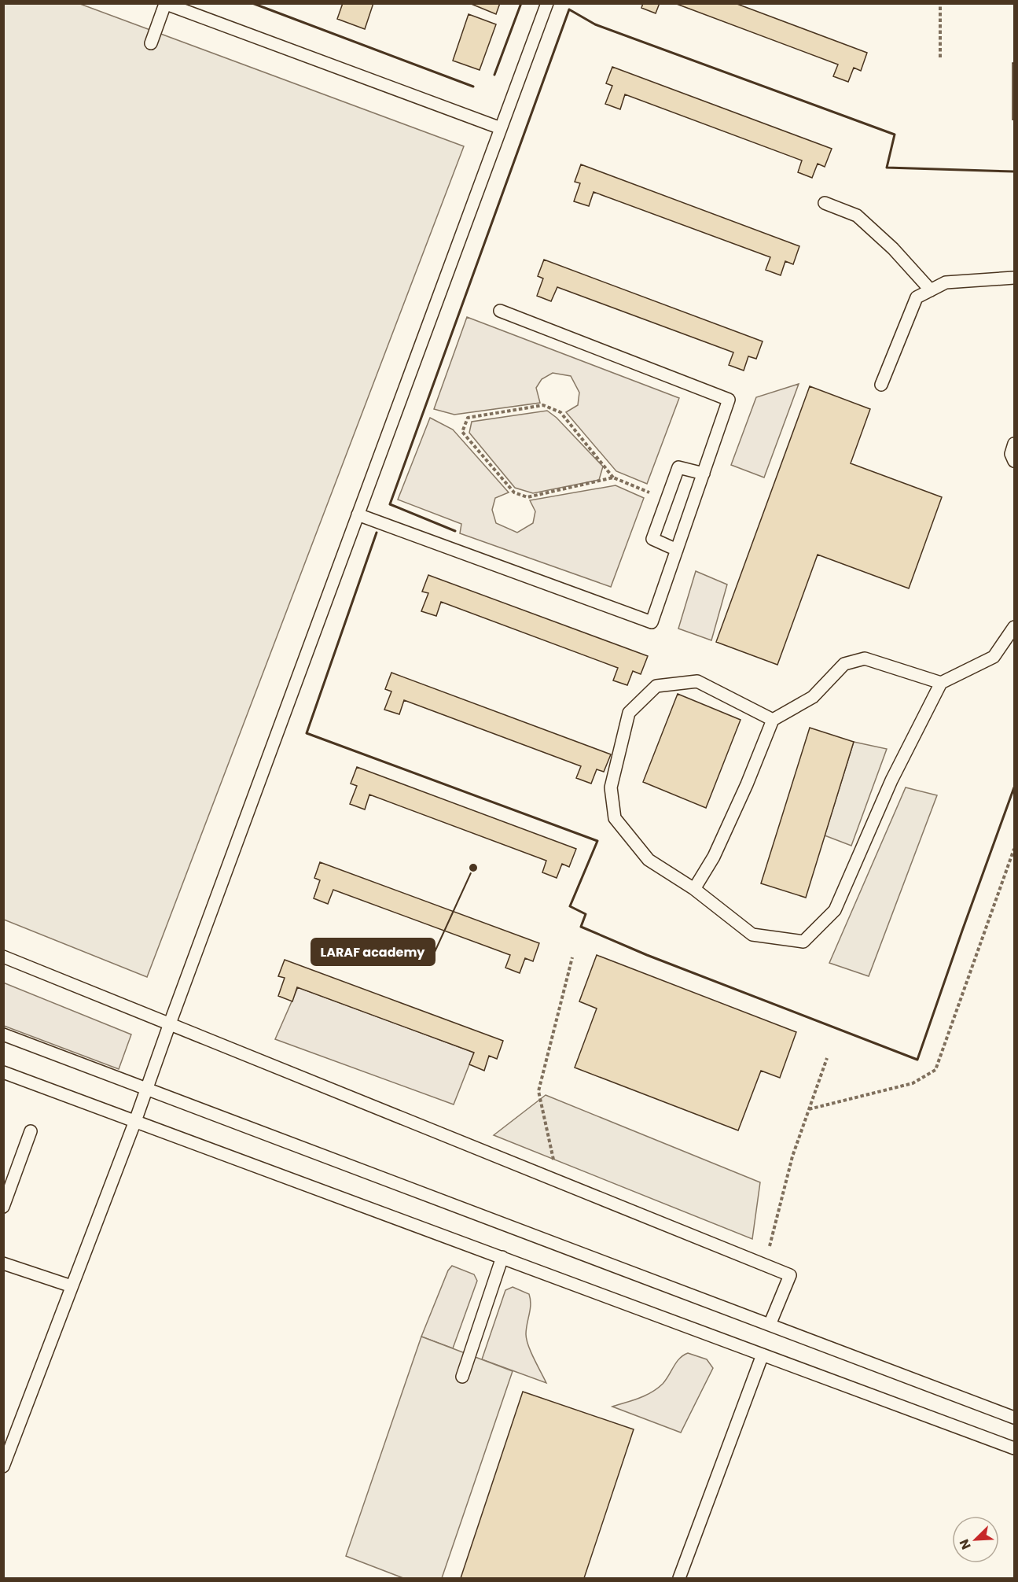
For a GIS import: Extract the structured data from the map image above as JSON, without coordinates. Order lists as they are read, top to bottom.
{
  "places": ["LARAF academy"],
  "north": "bottom left"
}
